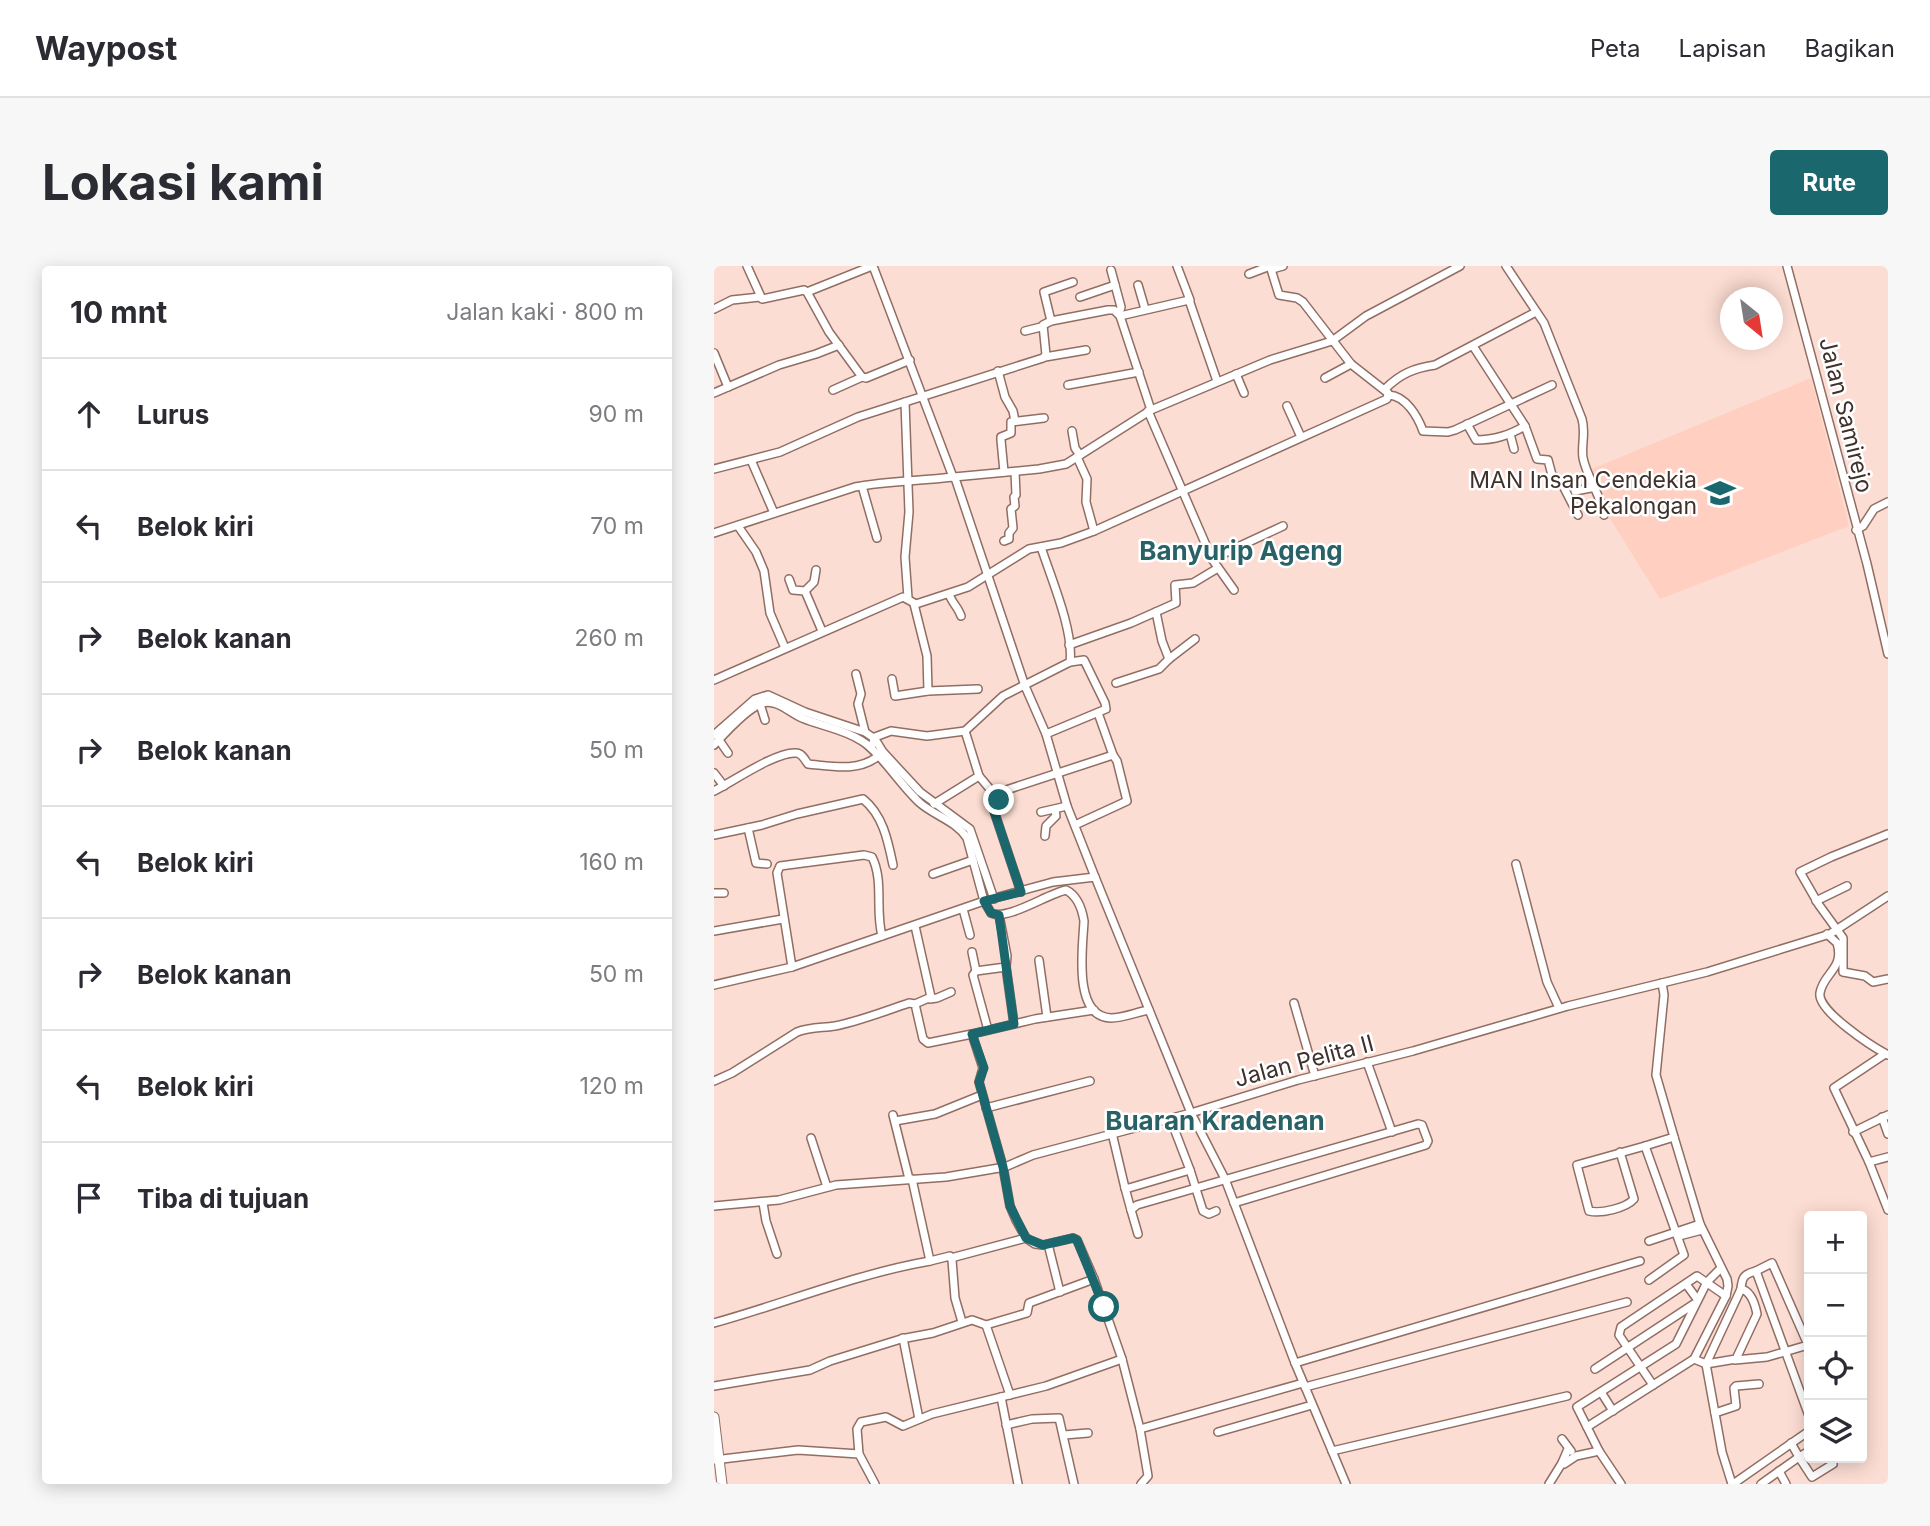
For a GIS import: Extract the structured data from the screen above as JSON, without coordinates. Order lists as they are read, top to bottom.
{
  "streets": {
    "street": ["Jalan Samirejo", "Jalan Pelita II"]
  },
  "districts": ["Banyurip Ageng", "Buaran Kradenan"],
  "places": {
    "school or university": ["MAN Insan Cendekia Pekalongan"]
  },
  "north": "bottom right",
  "page": {
    "header": "Waypost",
    "nav": ["Peta", "Lapisan", "Bagikan"],
    "buttons": "Rute",
    "title": "Lokasi kami",
    "heading": ["10 mnt", "Jalan kaki · 800 m"],
    "list": [
      ["Lurus", "90 m"],
      ["Belok kiri", "70 m"],
      ["Belok kanan", "260 m"],
      ["Belok kanan", "50 m"],
      ["Belok kiri", "160 m"],
      ["Belok kanan", "50 m"],
      ["Belok kiri", "120 m"],
      "Tiba di tujuan"
    ],
    "map_buttons": ["+", "−"]
  }
}
